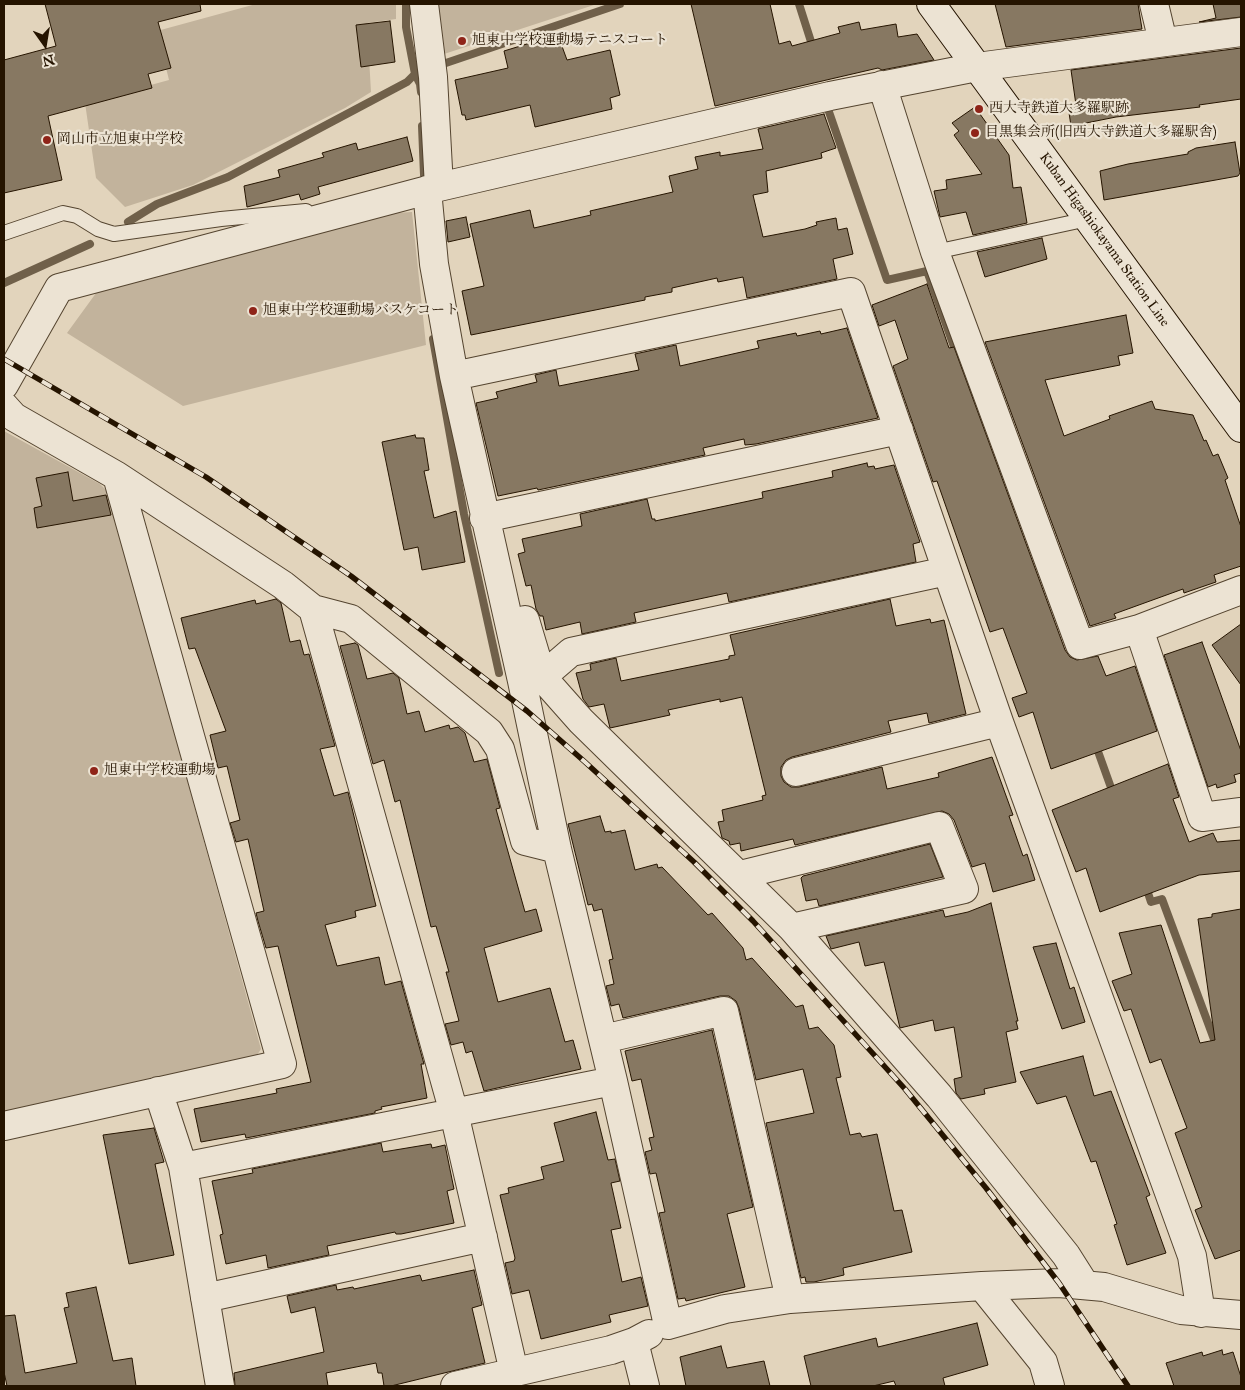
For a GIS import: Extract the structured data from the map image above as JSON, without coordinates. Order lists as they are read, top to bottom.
{
  "streets": {
    "street": ["Kuban Higashiokayama Station Line"]
  },
  "places": [
    "旭東中学校運動場テニスコート",
    "西大寺鉄道大多羅駅跡",
    "目黒集会所(旧西大寺鉄道大多羅駅舎)",
    "岡山市立旭東中学校",
    "旭東中学校運動場バスケコート",
    "旭東中学校運動場"
  ],
  "north": "bottom"
}
